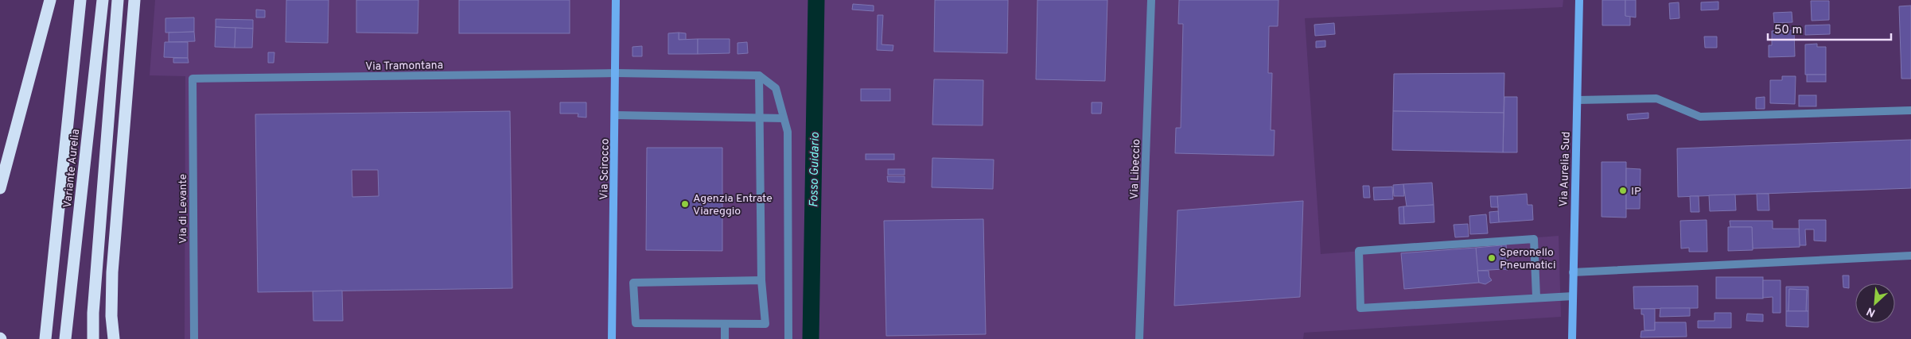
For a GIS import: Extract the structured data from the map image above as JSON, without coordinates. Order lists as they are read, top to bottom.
{
  "streets": {
    "highway": ["Variante Aurelia"],
    "main road": ["Via Scirocco", "Via Aurelia Sud"],
    "street": ["Via Tramontana", "Via Libeccio", "Via di Levante"]
  },
  "crossings": [
    ["Via Tramontana", "Via Scirocco"],
    ["Via Tramontana", "Via di Levante"]
  ],
  "water": ["Fosso Guidario"],
  "places": ["IP", "Agenzia Entrate Viareggio", "Speronello Pneumatici"],
  "scale_bar": "50 m",
  "north": "bottom left"
}
